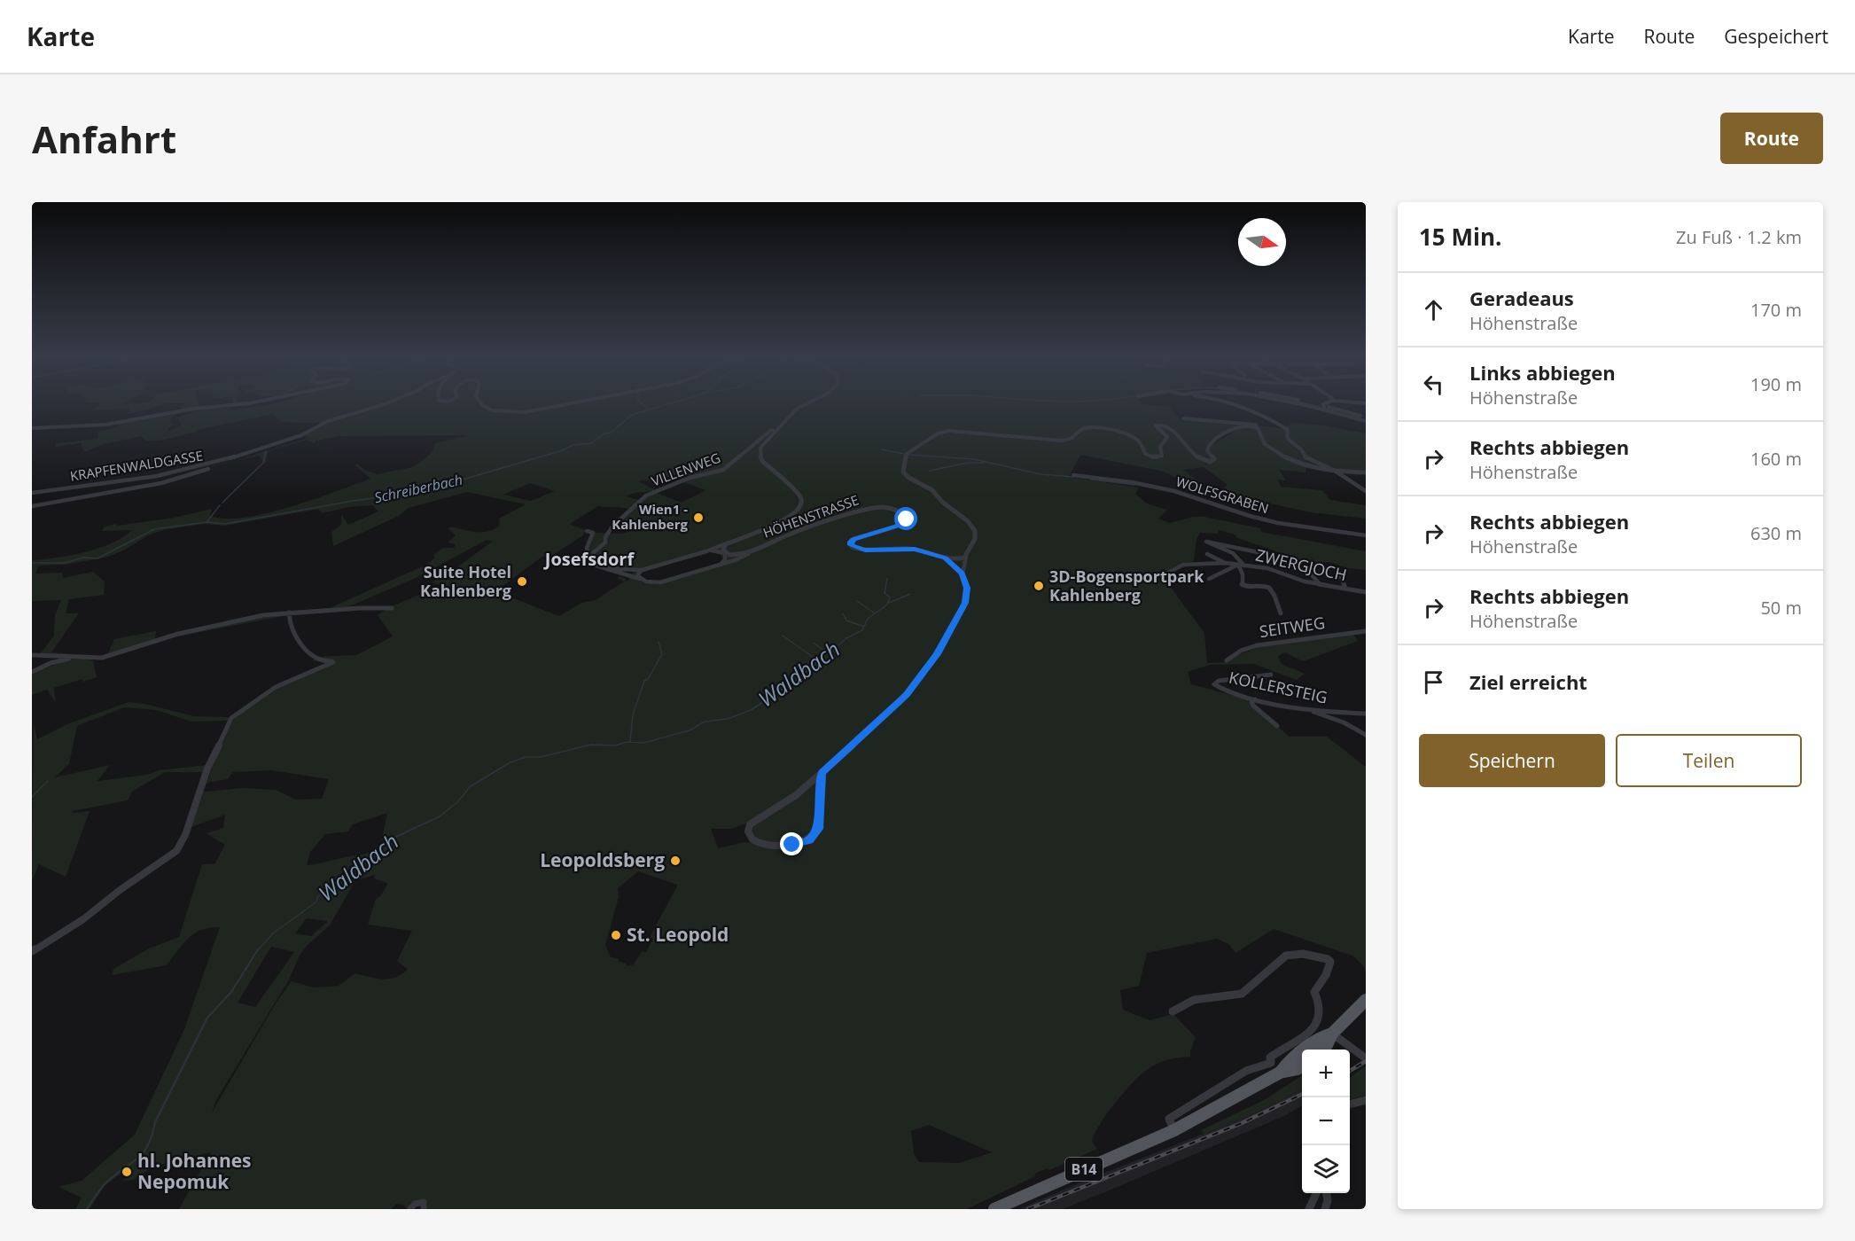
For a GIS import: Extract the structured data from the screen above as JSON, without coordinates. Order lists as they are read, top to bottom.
{
  "streets": {
    "main road": ["B14"],
    "street": [
      "KRAPFENWALDGASSE",
      "VILLENWEG",
      "WOLFSGRABEN",
      "HÖHENSTRASSE",
      "ZWERGJOCH",
      "SEITWEG",
      "KOLLERSTEIG"
    ]
  },
  "crossings": [
    ["VILLENWEG", "HÖHENSTRASSE"]
  ],
  "districts": ["Josefsdorf"],
  "water": ["Schreiberbach", "Waldbach"],
  "places": [
    "Wien1 - Kahlenberg",
    "Suite Hotel Kahlenberg",
    "3D-Bogensportpark Kahlenberg",
    "Leopoldsberg",
    "St. Leopold",
    "hl. Johannes Nepomuk"
  ],
  "north": "right",
  "page": {
    "header": "Karte",
    "nav": ["Karte", "Route", "Gespeichert"],
    "buttons": [
      "Route",
      ["Speichern", "Teilen"]
    ],
    "title": "Anfahrt",
    "heading": ["15 Min.", "Zu Fuß · 1.2 km"],
    "list": [
      ["Geradeaus", "Höhenstraße", "170 m"],
      ["Links abbiegen", "Höhenstraße", "190 m"],
      ["Rechts abbiegen", "Höhenstraße", "160 m"],
      ["Rechts abbiegen", "Höhenstraße", "630 m"],
      ["Rechts abbiegen", "Höhenstraße", "50 m"],
      "Ziel erreicht"
    ],
    "map_buttons": ["+", "−"]
  }
}
